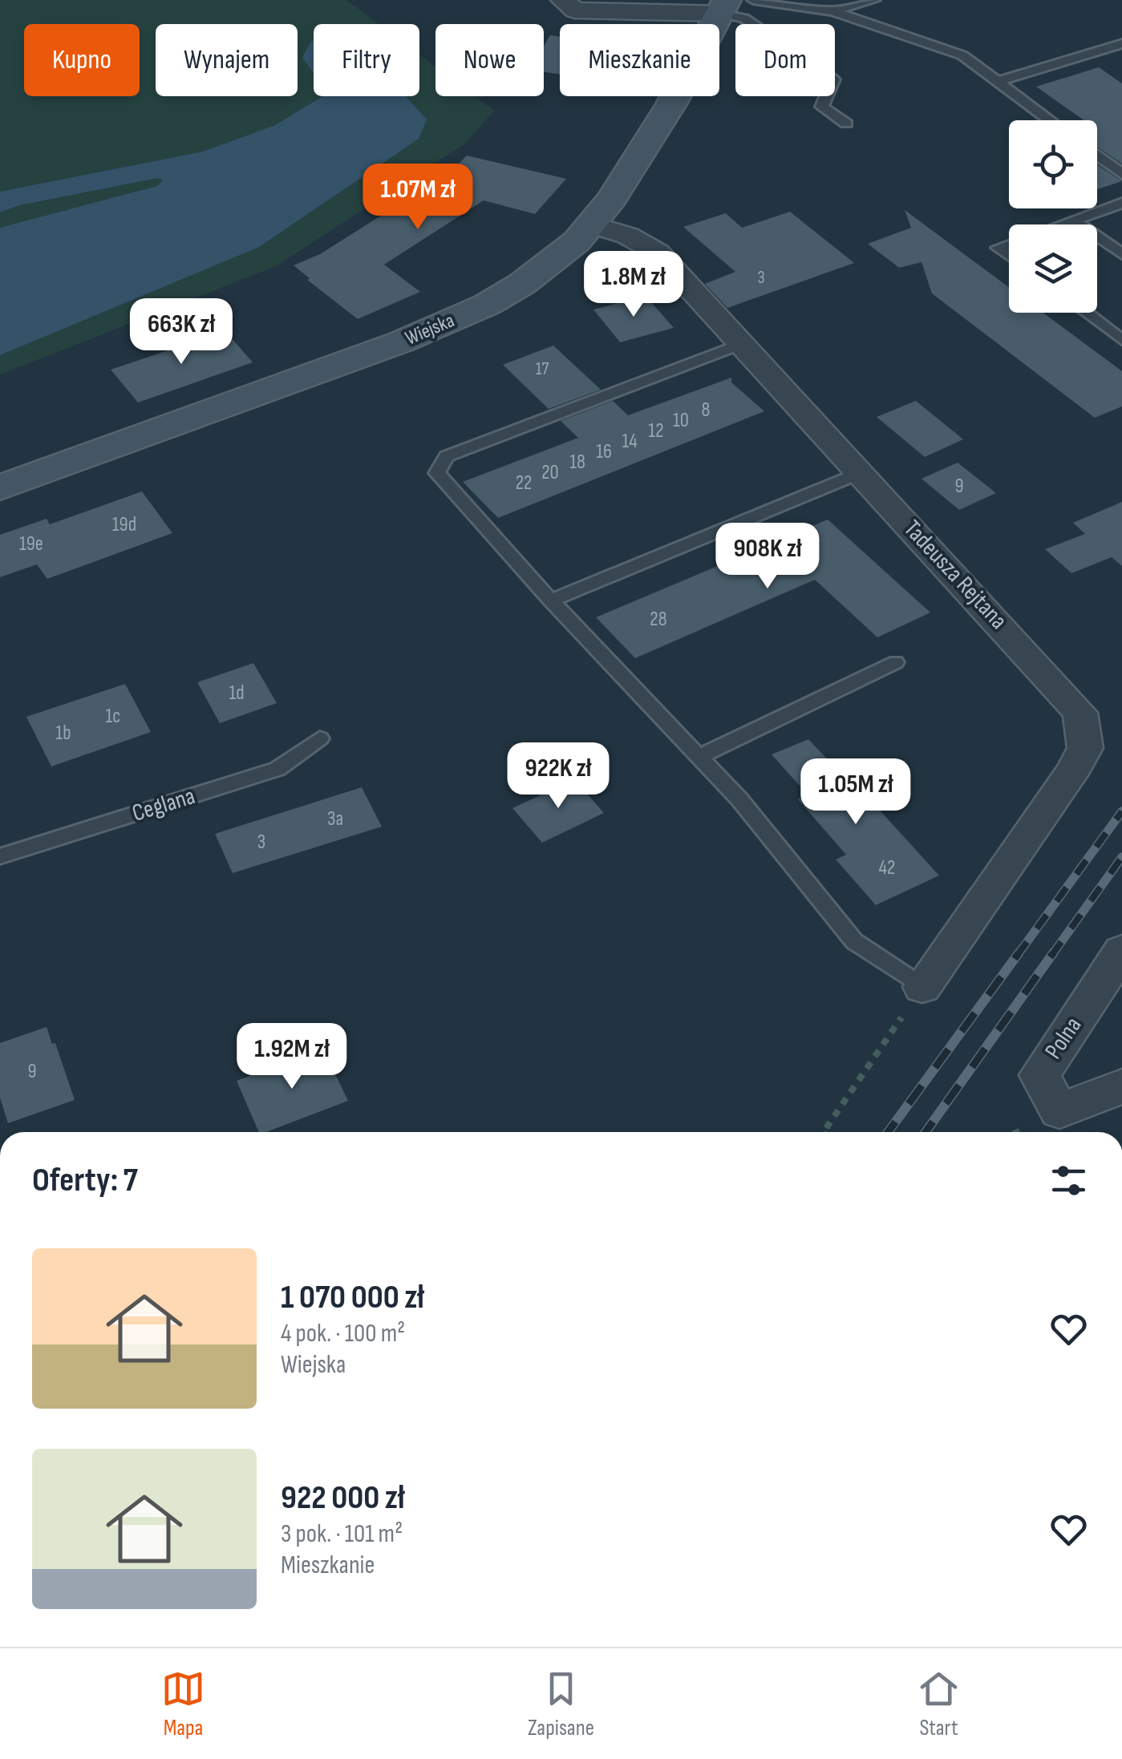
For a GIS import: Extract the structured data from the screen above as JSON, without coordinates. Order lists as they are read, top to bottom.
{
  "streets": {
    "street": ["Wiejska", "Tadeusza Rejtana", "Polna"],
    "lane": ["Ceglana"]
  },
  "crossings": [
    ["Wiejska", "Tadeusza Rejtana"]
  ],
  "house_numbers": [
    "3",
    "17",
    "8",
    "10",
    "12",
    "14",
    "16",
    "18",
    "20",
    "22",
    "9",
    "19d",
    "19e",
    "28",
    "1d",
    "1c",
    "1b",
    "3a",
    "3",
    "42",
    "9"
  ],
  "page": {
    "chip": [
      "Kupno",
      "Wynajem",
      "Filtry",
      "Nowe",
      "Mieszkanie",
      "Dom"
    ],
    "price": [
      "1.07M zł",
      "1.8M zł",
      "663K zł",
      "908K zł",
      "922K zł",
      "1.05M zł",
      "1.92M zł"
    ],
    "heading": "Oferty: 7",
    "list": [
      {
        "name": "1 070 000 zł",
        "note": "4 pok. · 100 m² · Wiejska"
      },
      {
        "name": "922 000 zł",
        "note": "3 pok. · 101 m² · Mieszkanie"
      }
    ],
    "tabs": ["Mapa", "Zapisane", "Start"]
  }
}
